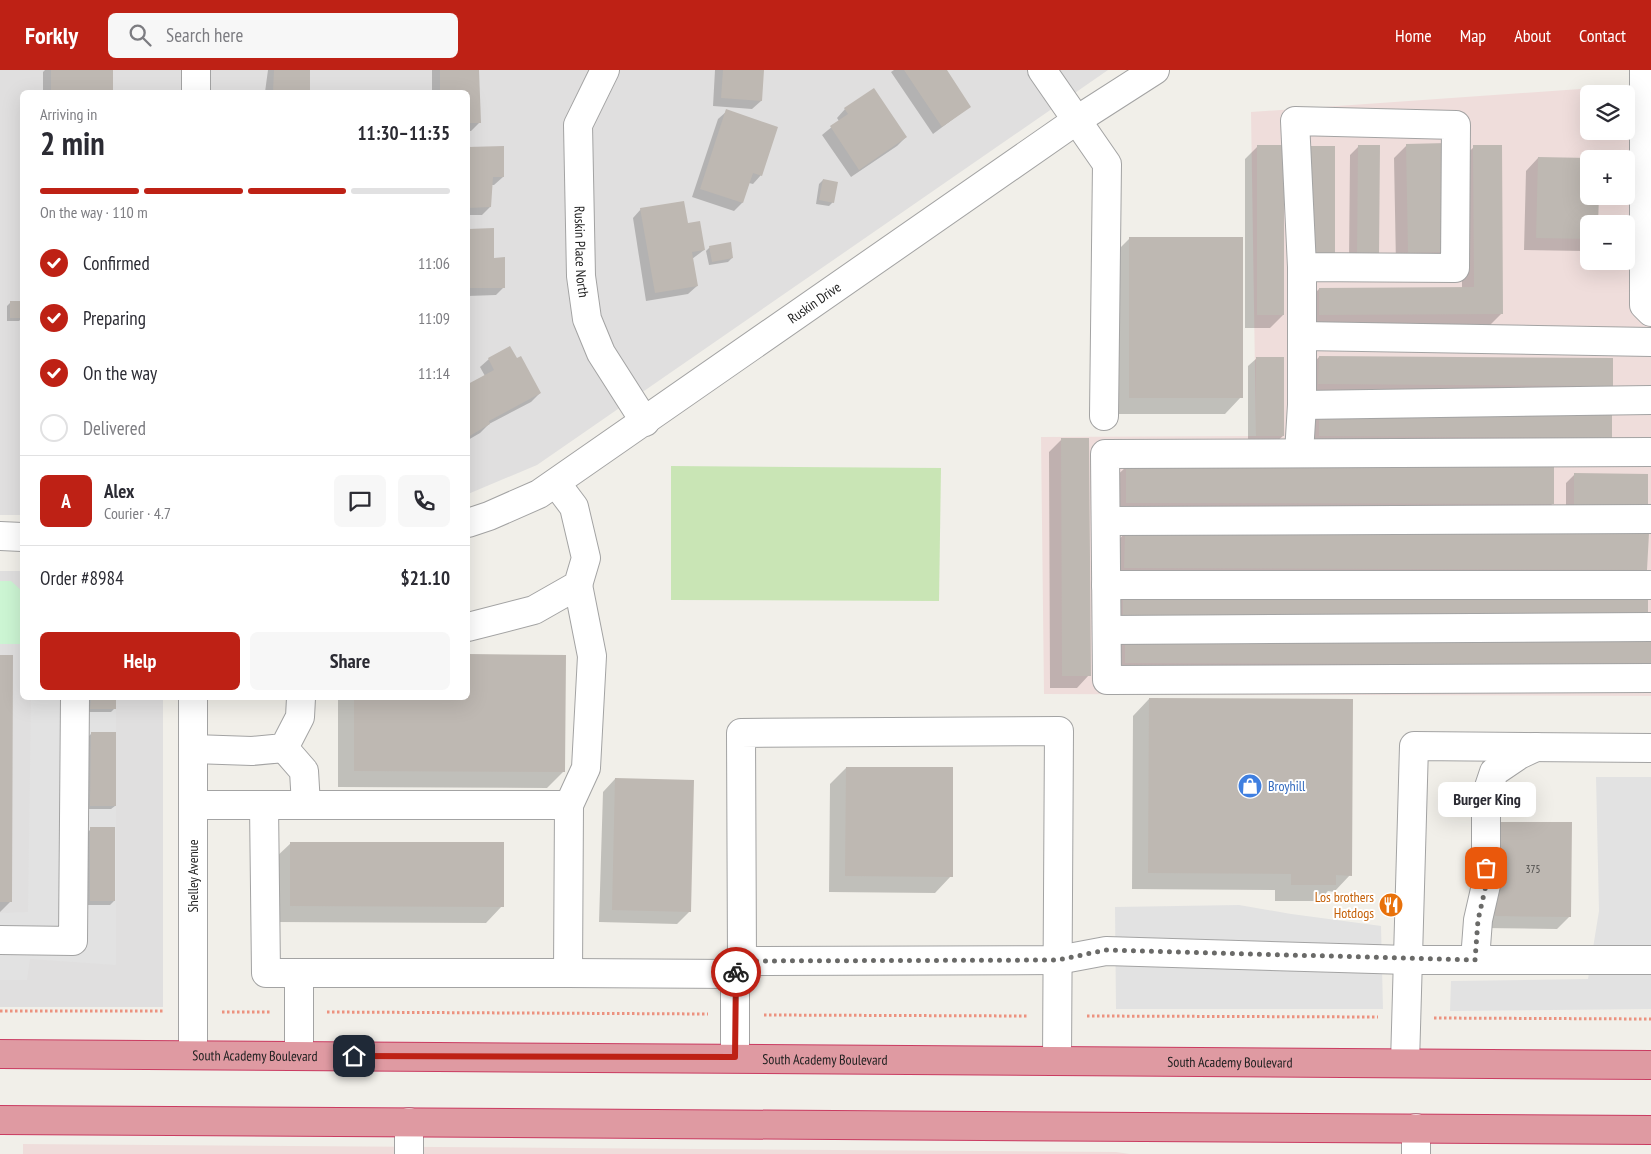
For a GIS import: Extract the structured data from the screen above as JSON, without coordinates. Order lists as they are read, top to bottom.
{
  "streets": {
    "highway": ["South Academy Boulevard"],
    "street": ["Ruskin Place North", "Ruskin Drive", "Shelley Avenue"]
  },
  "crossings": [
    ["Ruskin Place North", "Ruskin Drive"],
    ["Shelley Avenue", "South Academy Boulevard"]
  ],
  "places": {
    "shop": ["Broyhill"],
    "other": ["Burger King"],
    "restaurant": ["Los brothers Hotdogs"]
  },
  "house_numbers": ["375"],
  "page": {
    "header": "Forkly",
    "search": "Search here",
    "nav": [
      "Home",
      "Map",
      "About",
      "Contact"
    ],
    "map_buttons": ["+", "−"],
    "heading": ["2 min", "Arriving in", "11:30–11:35"],
    "panel": [
      "Alex",
      "Courier · 4.7",
      "Order #8984",
      "$21.10"
    ],
    "bar": "On the way · 110 m",
    "list": [
      ["Confirmed", "11:06"],
      ["Preparing", "11:09"],
      ["On the way", "11:14"],
      "Delivered"
    ],
    "round": "A",
    "buttons": ["Help", "Share"],
    "bubble": "Burger King"
  }
}
